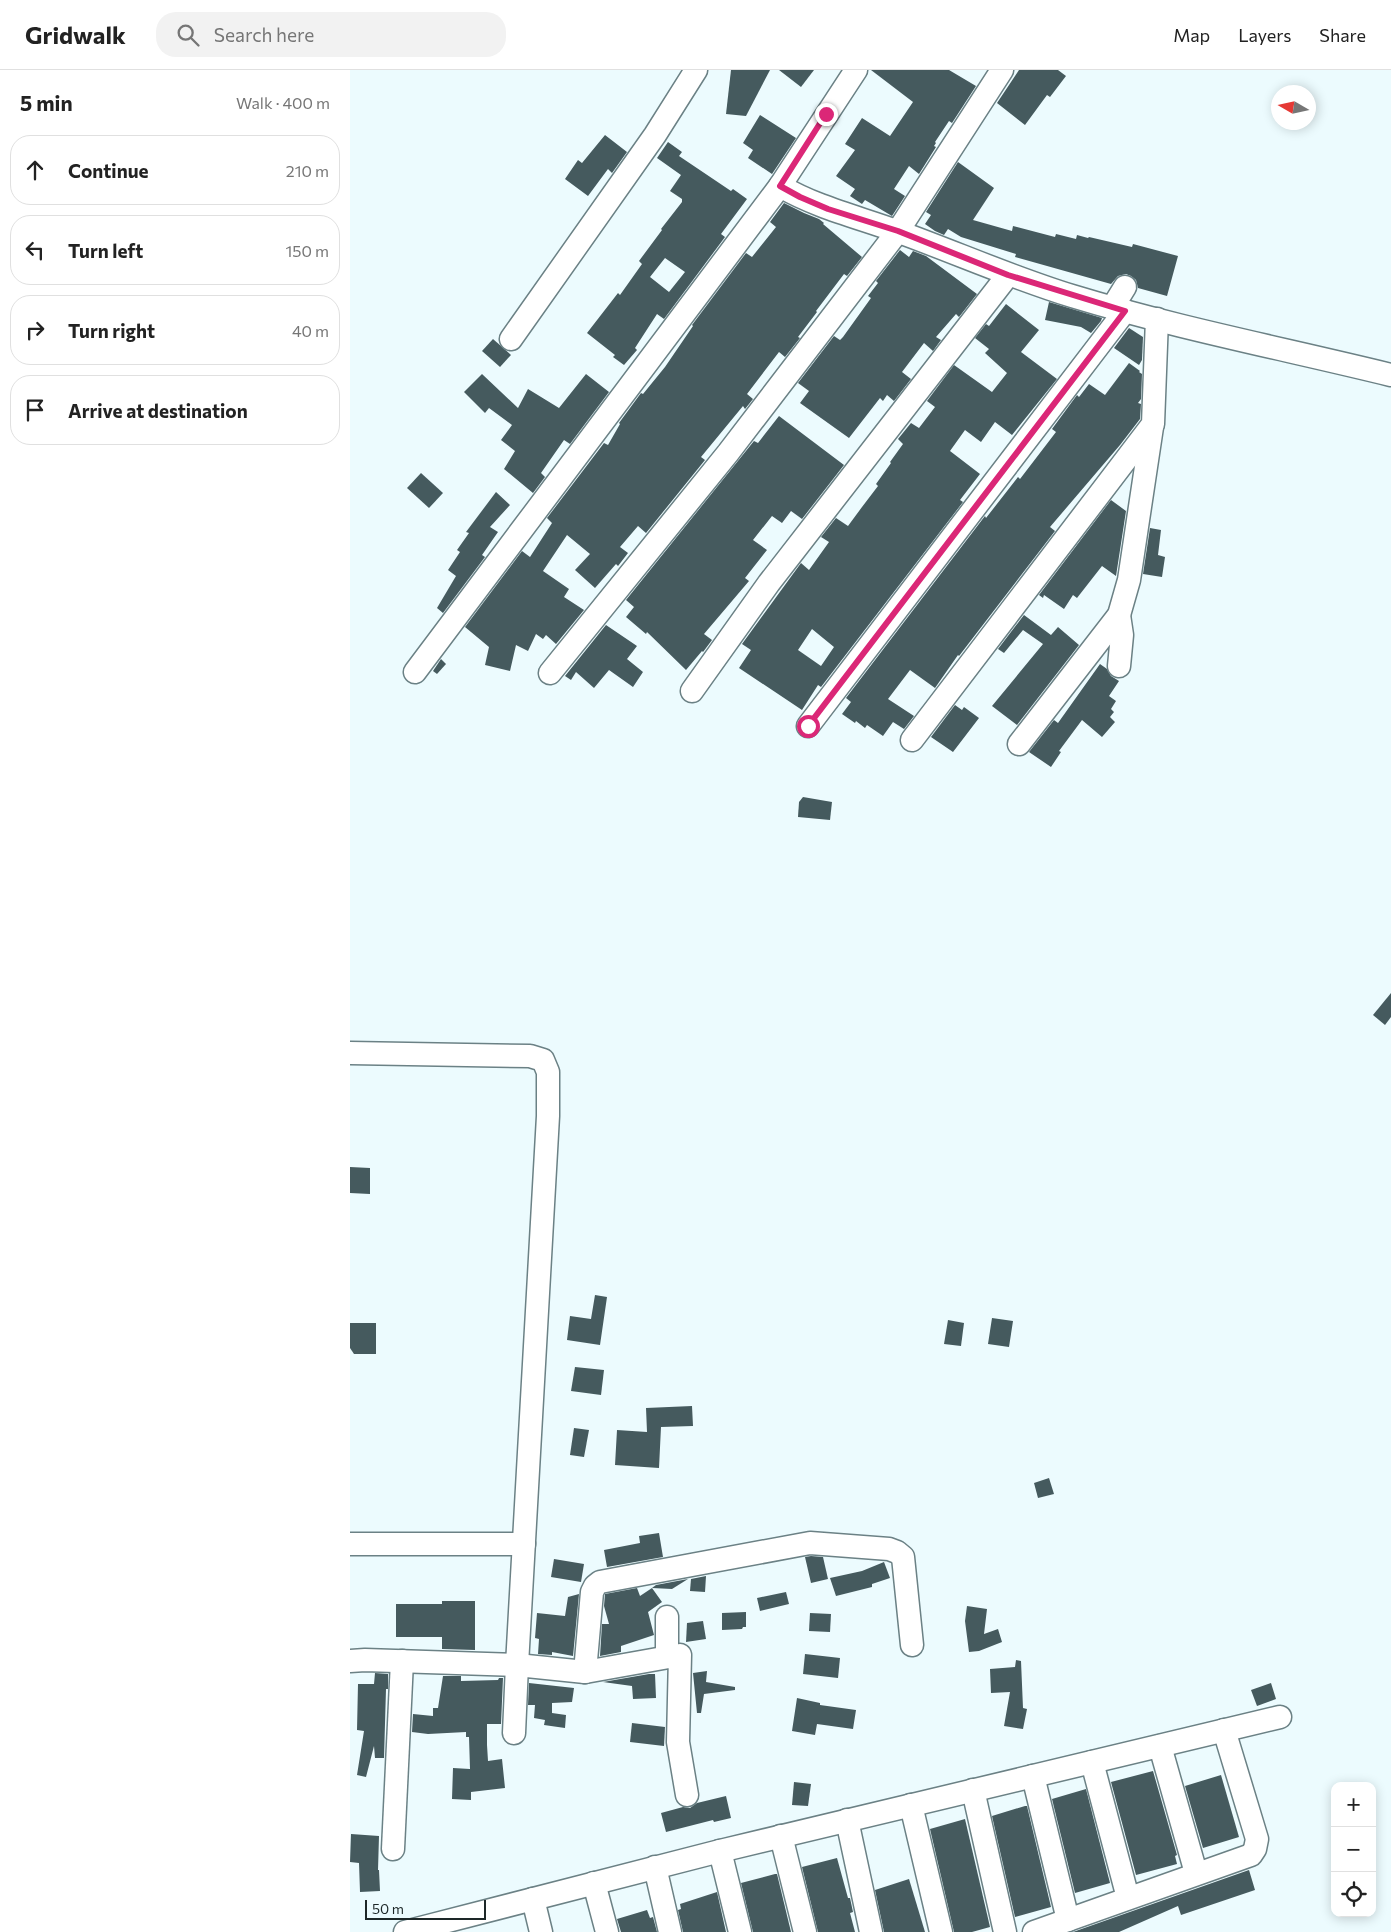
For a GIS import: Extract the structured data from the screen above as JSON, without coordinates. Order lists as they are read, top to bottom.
{
  "scale_bar": "50 m",
  "north": "left",
  "page": {
    "header": "Gridwalk",
    "search": "Search here",
    "nav": ["Map", "Layers", "Share"],
    "heading": ["5 min", "Walk · 400 m"],
    "list": [
      ["Continue", "210 m"],
      ["Turn left", "150 m"],
      ["Turn right", "40 m"],
      "Arrive at destination"
    ],
    "map_buttons": ["+", "−"],
    "scale": "50 m"
  }
}
